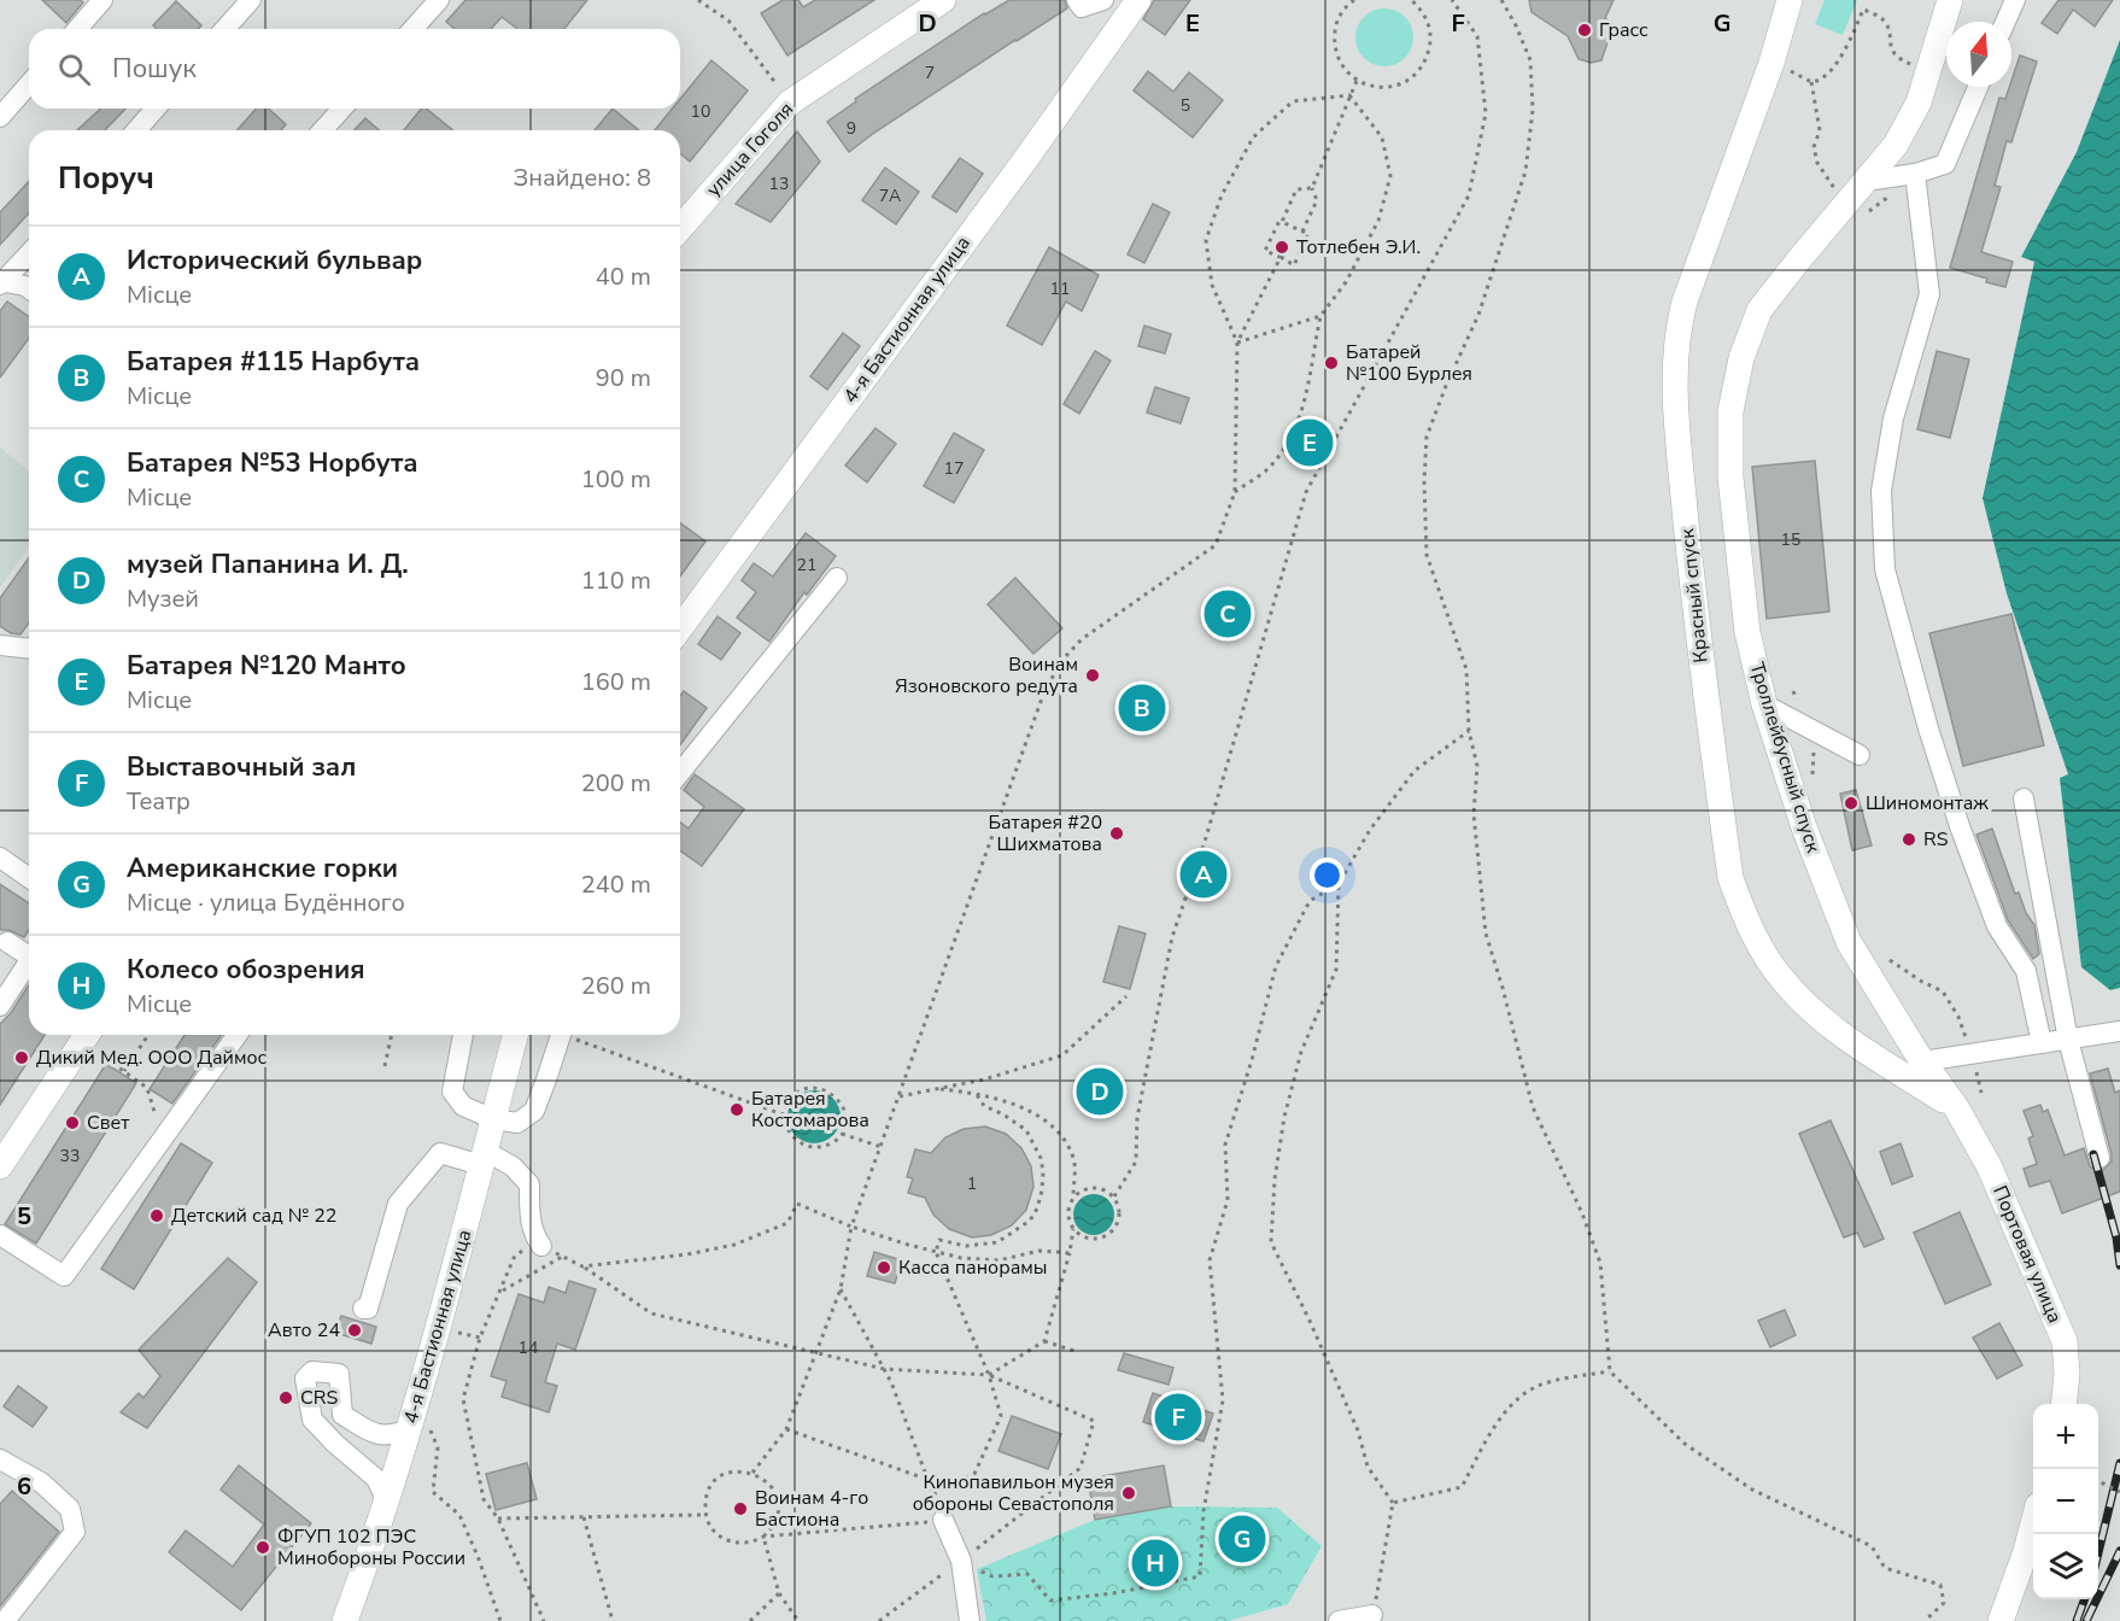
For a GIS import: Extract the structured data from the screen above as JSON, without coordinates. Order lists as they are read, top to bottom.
{
  "streets": {
    "main road": [
      "улица Гоголя",
      "4-я Бастионная улица",
      "Красный спуск",
      "Троллейбусный спуск",
      "Портовая улица"
    ]
  },
  "crossings": [
    ["Красный спуск", "Троллейбусный спуск"],
    ["Красный спуск", "Портовая улица"],
    ["Троллейбусный спуск", "Портовая улица"]
  ],
  "places": [
    "Грасс",
    "Тотлебен Э.И.",
    "Батарей №100 Бурлея",
    "Воинам Язоновского редута",
    "Шиномонтаж",
    "Батарея #20 Шихматова",
    "RS",
    "Дикий Мед. ООО Даймос",
    "Батарея Костомарова",
    "Свет",
    "Детский сад № 22",
    "Касса панорамы",
    "Авто 24",
    "CRS",
    "Кинопавильон музея обороны Севастополя",
    "Воинам 4-го Бастиона",
    "ФГУП 102 ПЭС Минобороны России"
  ],
  "house_numbers": [
    "7",
    "5",
    "10",
    "9",
    "13",
    "7А",
    "11",
    "17",
    "15",
    "21",
    "33",
    "1",
    "14"
  ],
  "north": "top",
  "page": {
    "search": "Пошук",
    "heading": ["Поруч", "Знайдено: 8"],
    "list": [
      {
        "mark": "A",
        "name": "Исторический бульвар",
        "note": "Місце",
        "value": "40 m"
      },
      {
        "mark": "B",
        "name": "Батарея #115 Нарбута",
        "note": "Місце",
        "value": "90 m"
      },
      {
        "mark": "C",
        "name": "Батарея №53 Норбута",
        "note": "Місце",
        "value": "100 m"
      },
      {
        "mark": "D",
        "name": "музей Папанина И. Д.",
        "note": "Музей",
        "value": "110 m"
      },
      {
        "mark": "E",
        "name": "Батарея №120 Манто",
        "note": "Місце",
        "value": "160 m"
      },
      {
        "mark": "F",
        "name": "Выставочный зал",
        "note": "Театр",
        "value": "200 m"
      },
      {
        "mark": "G",
        "name": "Американские горки",
        "note": "Місце · улица Будённого",
        "value": "240 m"
      },
      {
        "mark": "H",
        "name": "Колесо обозрения",
        "note": "Місце",
        "value": "260 m"
      }
    ],
    "pins": [
      "E",
      "C",
      "B",
      "A",
      "D",
      "F",
      "G",
      "H"
    ],
    "map_buttons": ["+", "−"]
  },
  "grid": {
    "columns": [
      "D",
      "E",
      "F",
      "G"
    ],
    "rows": ["5", "6"]
  }
}
